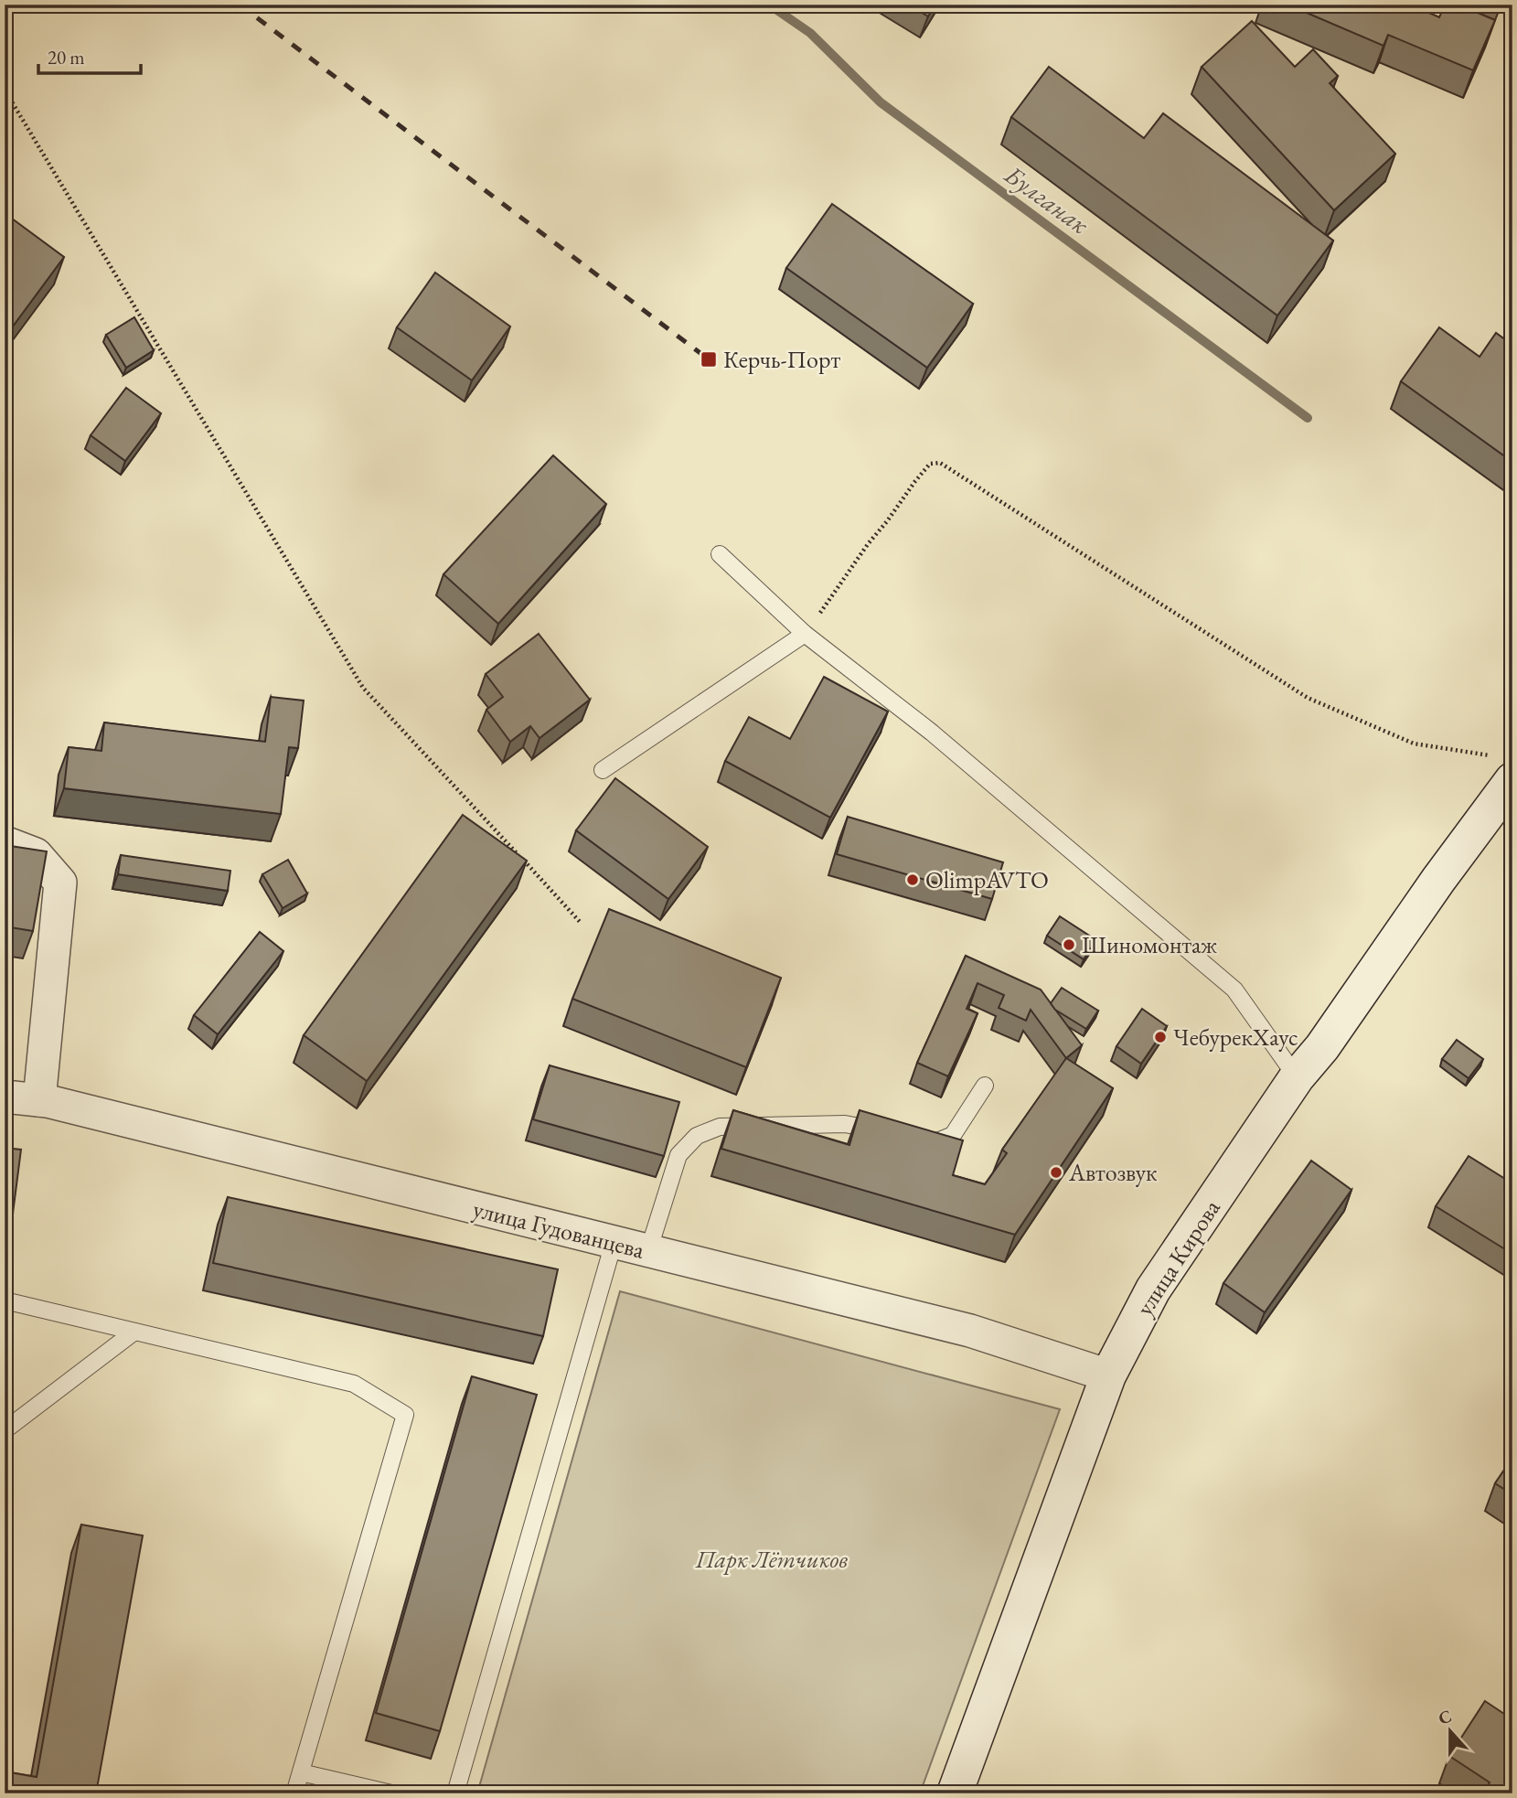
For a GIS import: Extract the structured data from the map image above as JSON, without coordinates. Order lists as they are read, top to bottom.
{
  "streets": {
    "main road": ["улица Кирова"],
    "street": ["улица Гудованцева"]
  },
  "crossings": [
    ["улица Гудованцева", "улица Кирова"]
  ],
  "water": ["Булганак"],
  "parks": ["Парк Лётчиков"],
  "places": {
    "transit": ["Керчь-Порт"],
    "other": [
      "OlimpAVTO",
      "Шиномонтаж",
      "ЧебурекХаус",
      "Автозвук"
    ]
  },
  "scale_bar": "20 m",
  "north": "top"
}
